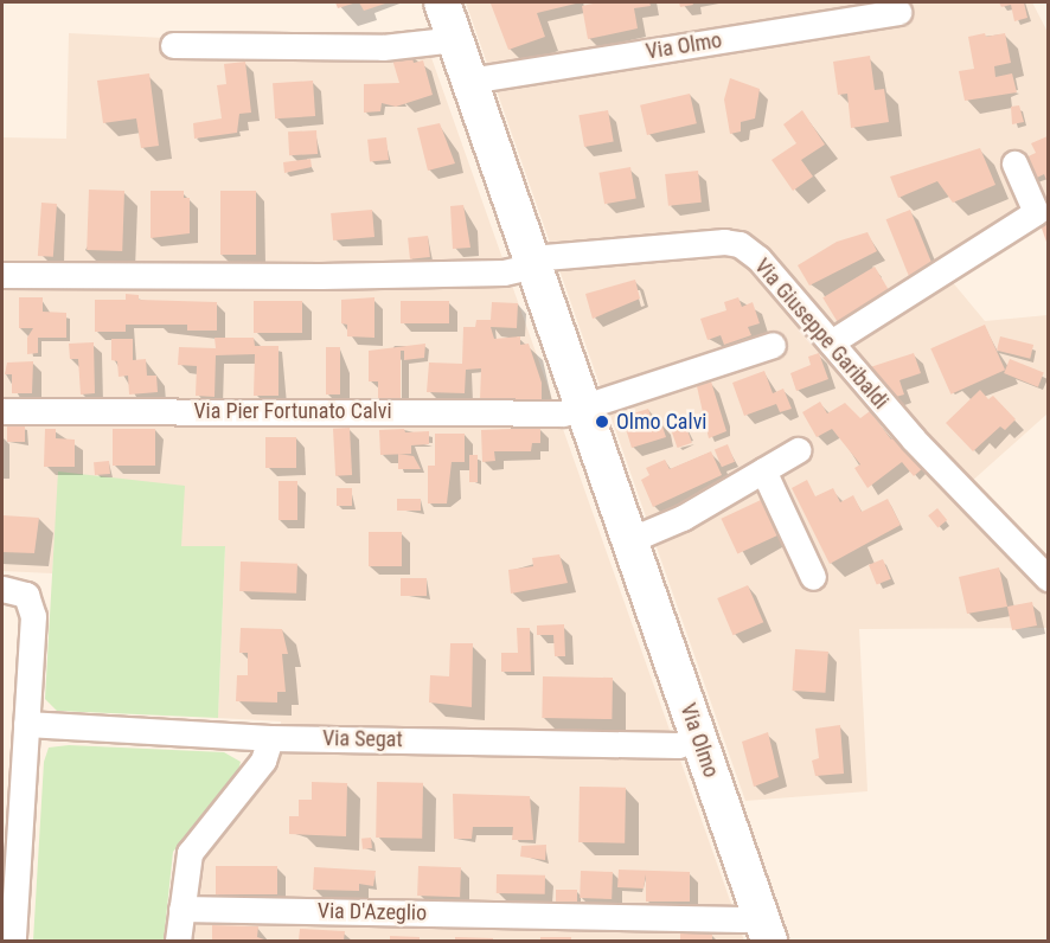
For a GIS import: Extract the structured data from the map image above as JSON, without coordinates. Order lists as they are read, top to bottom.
{
  "streets": {
    "street": [
      "Via Olmo",
      "Via Giuseppe Garibaldi",
      "Via Pier Fortunato Calvi",
      "Via Segat",
      "Via D'Azeglio"
    ]
  },
  "crossings": [
    ["Via Olmo", "Via Giuseppe Garibaldi"],
    ["Via Olmo", "Via Pier Fortunato Calvi"],
    ["Via Olmo", "Via Segat"],
    ["Via Olmo", "Via D'Azeglio"]
  ],
  "places": ["Olmo Calvi"]
}
